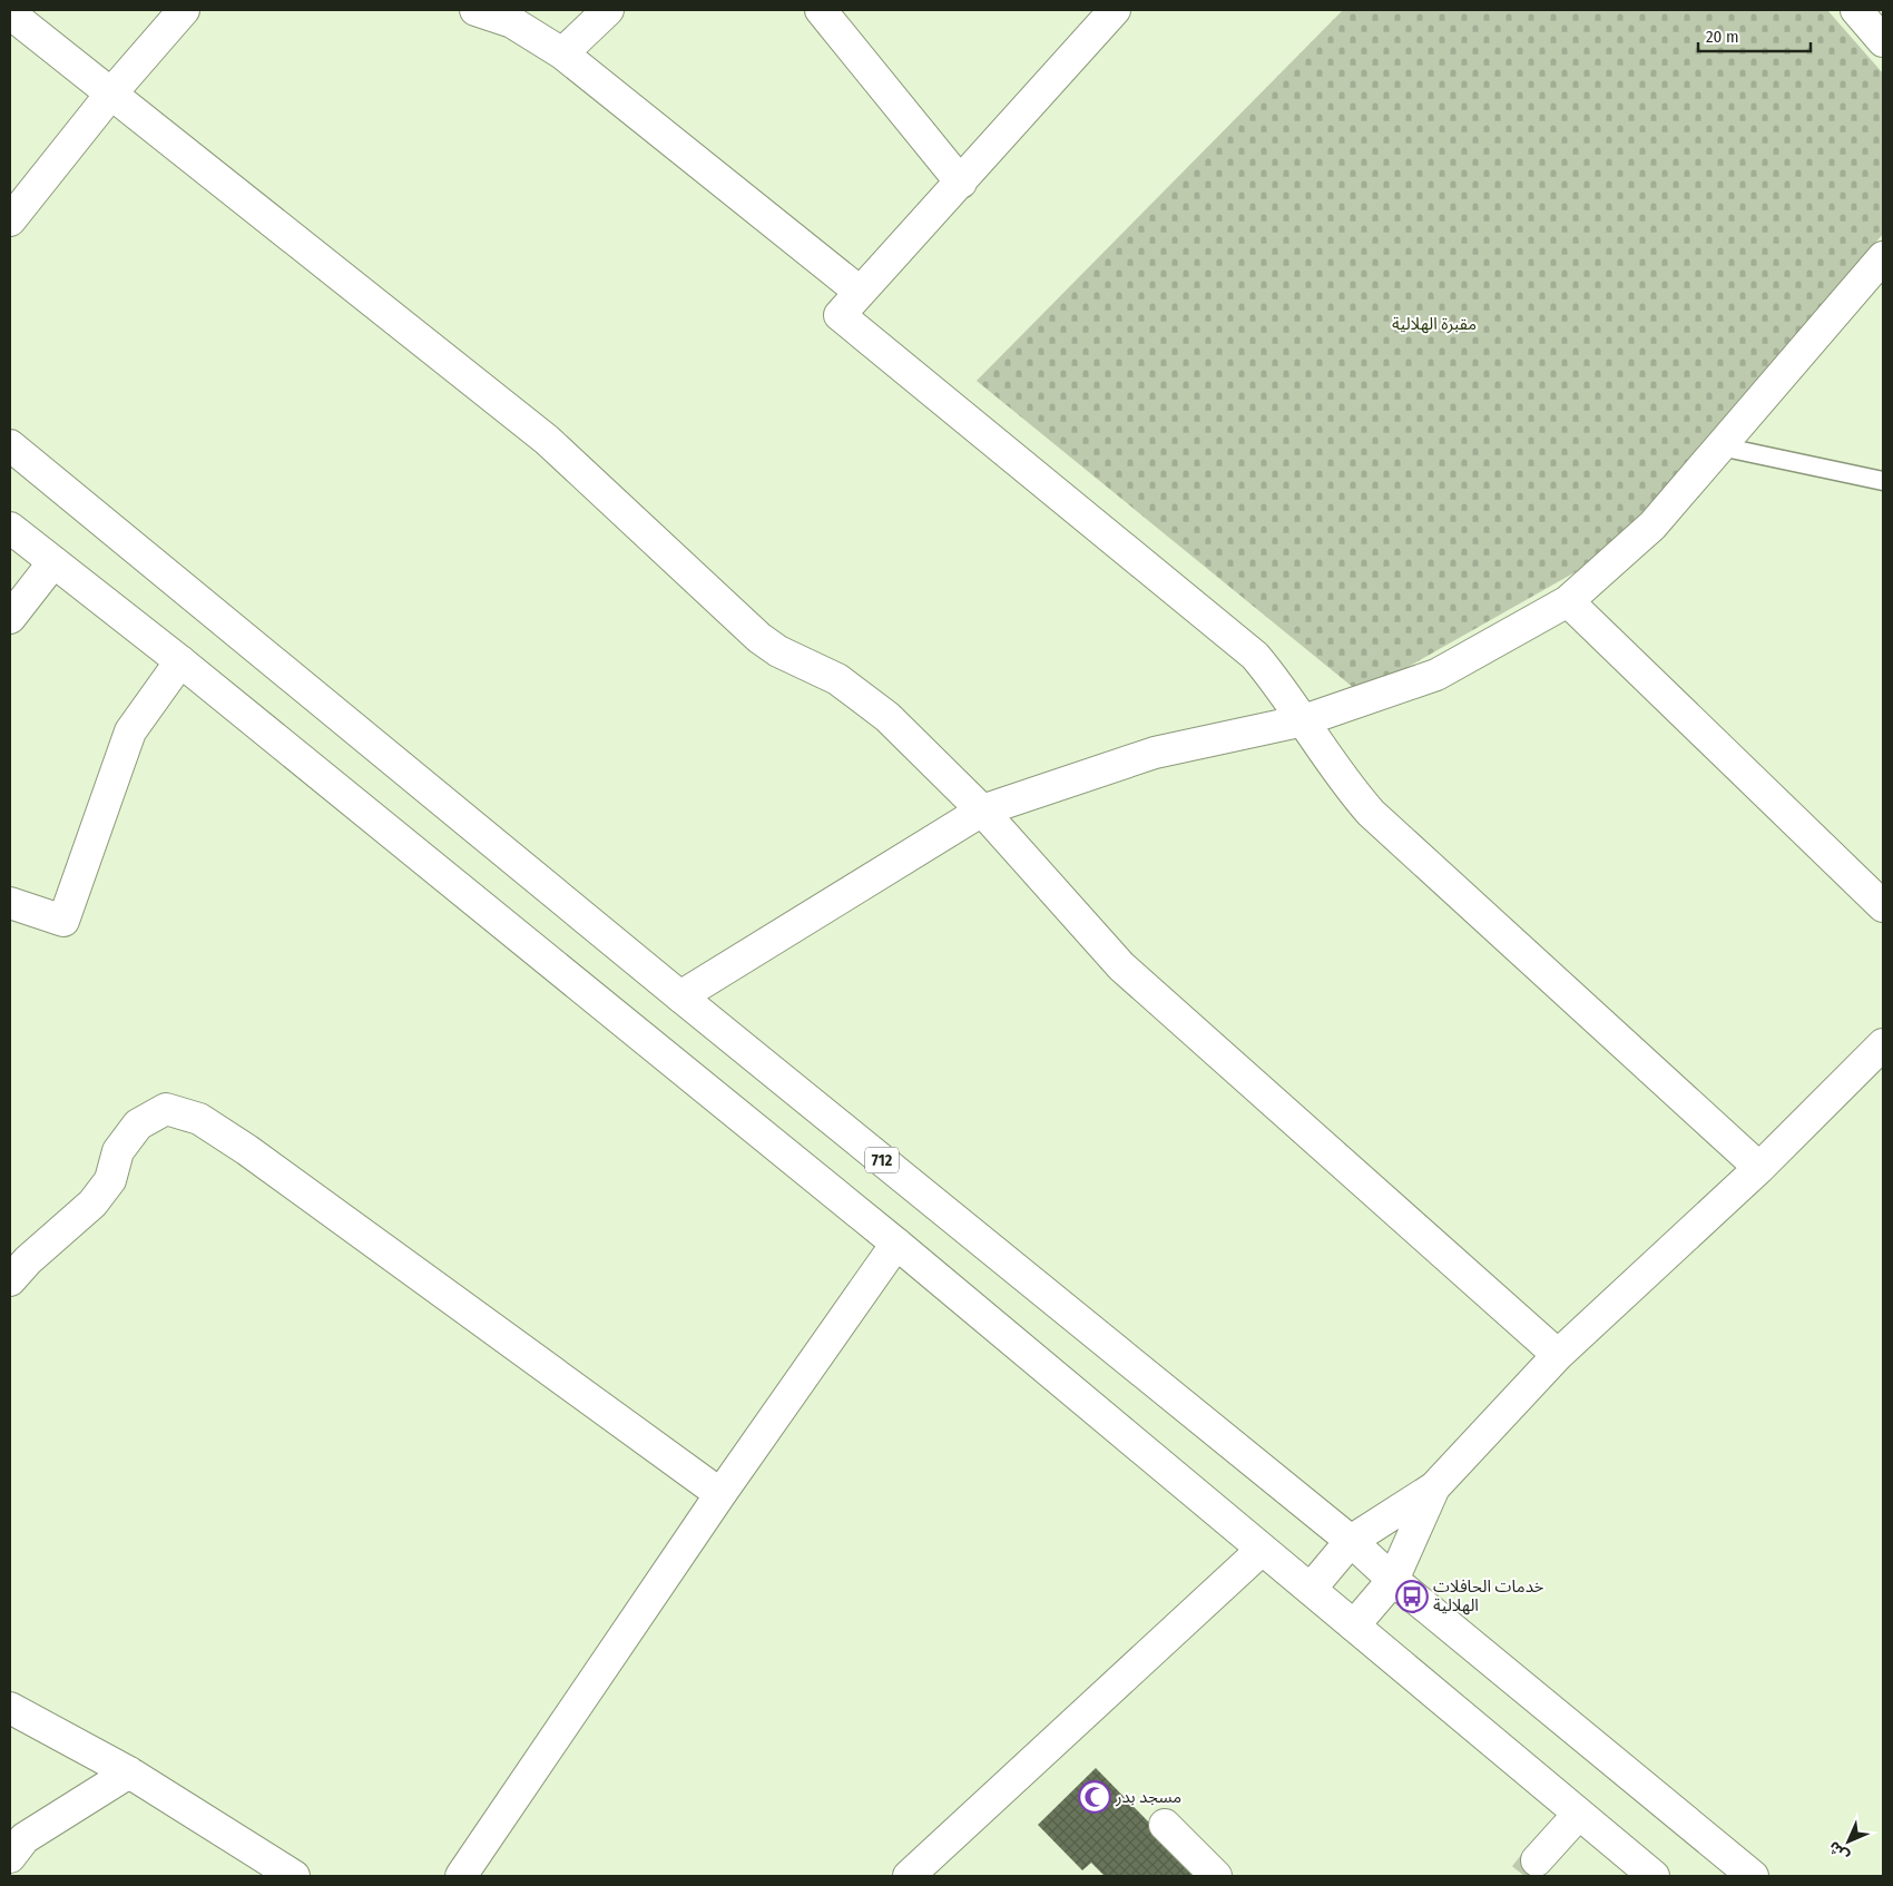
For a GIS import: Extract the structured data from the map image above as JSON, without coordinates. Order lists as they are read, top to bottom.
{
  "streets": {
    "street": ["712"]
  },
  "parks": ["مقبرة الهلالية"],
  "places": {
    "bus stop": ["خدمات الحافلات الهلالية"],
    "mosque": ["مسجد بدر"]
  },
  "scale_bar": "20 m",
  "north": "bottom left"
}
